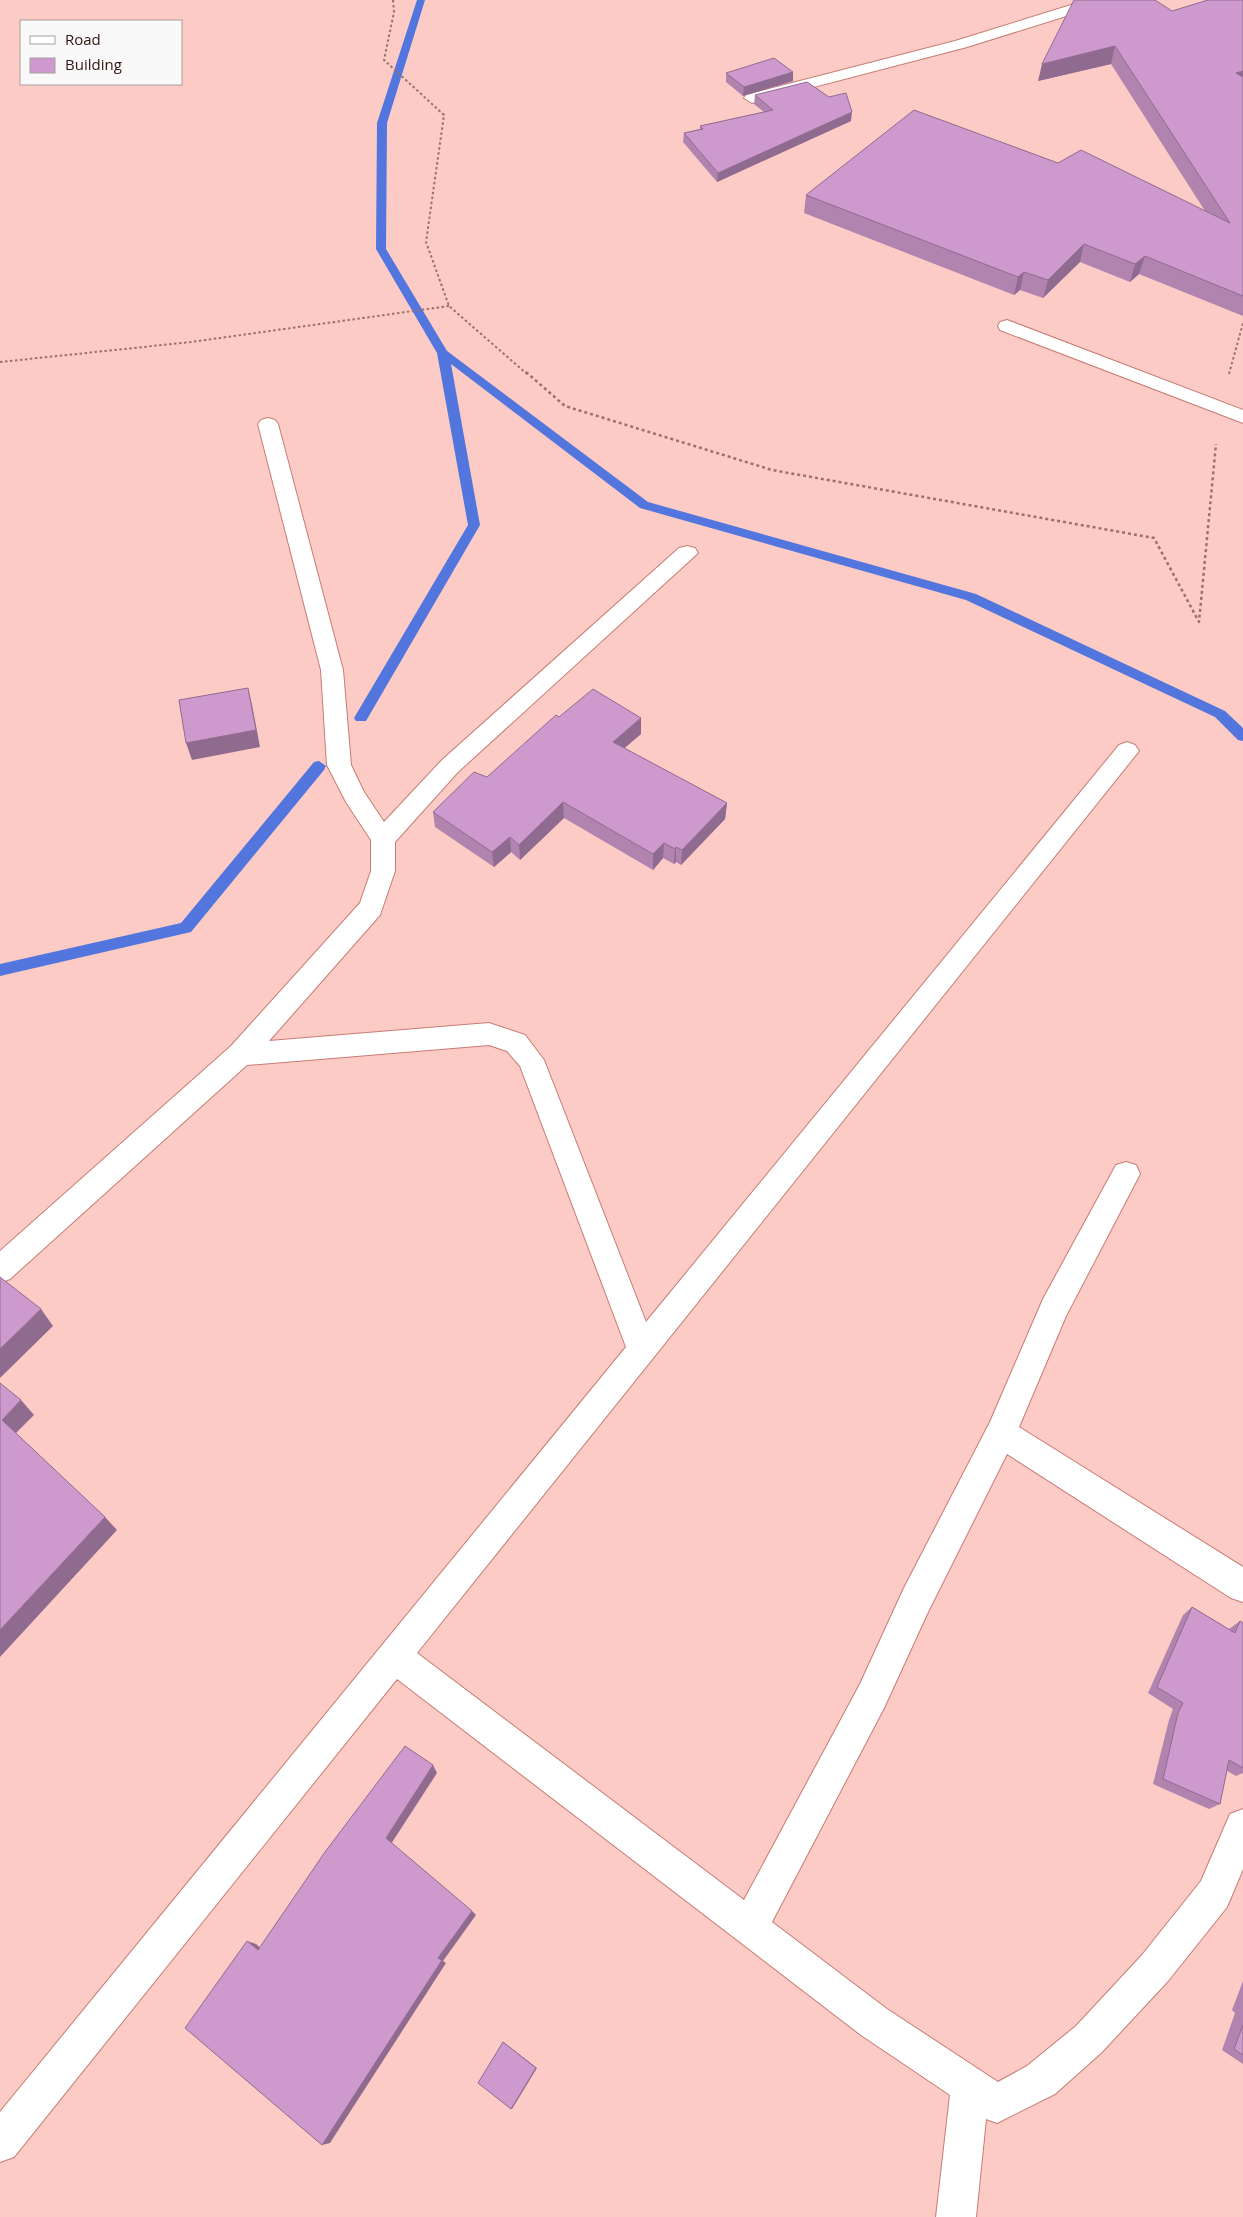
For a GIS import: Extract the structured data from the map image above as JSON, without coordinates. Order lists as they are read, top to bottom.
{
  "legend": ["Road", "Building"]
}
